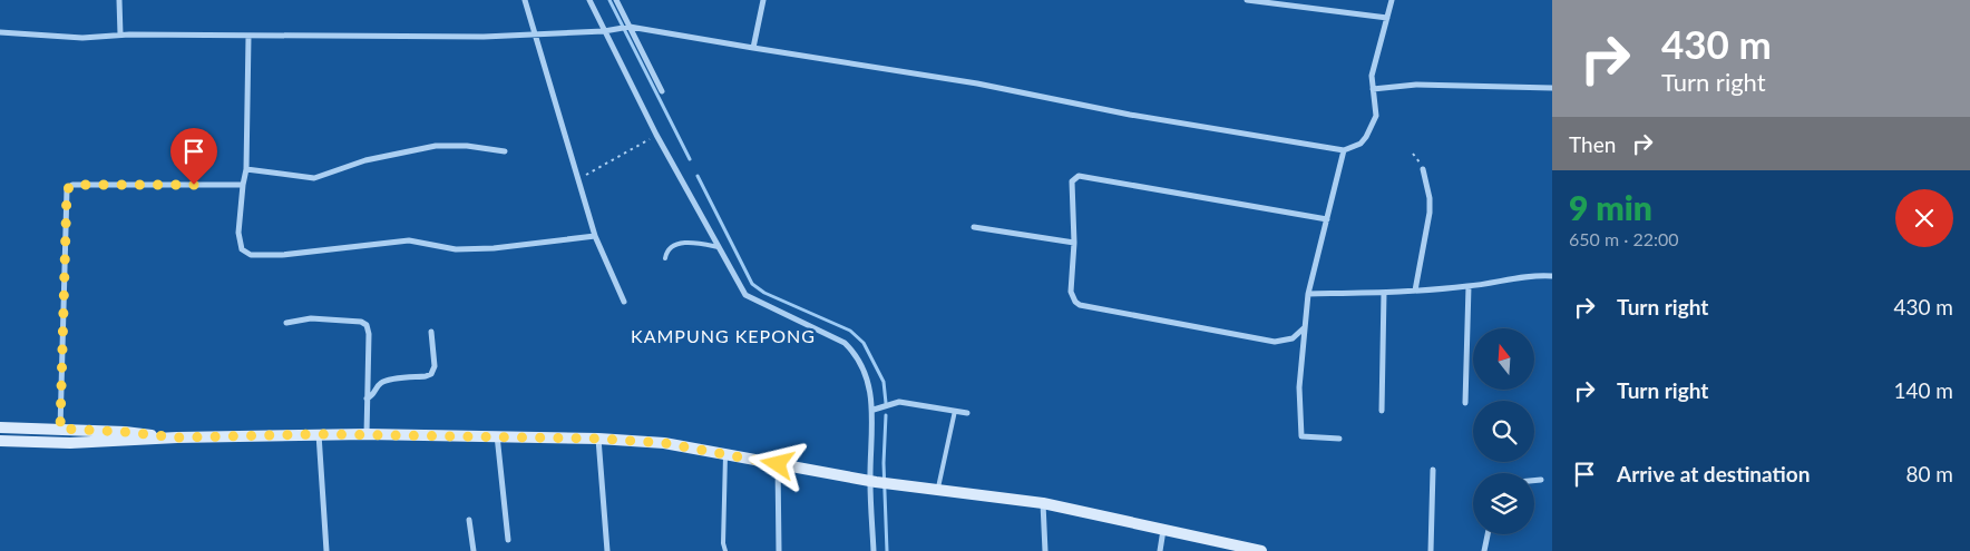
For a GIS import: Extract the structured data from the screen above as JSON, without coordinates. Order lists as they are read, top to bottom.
{
  "districts": ["KAMPUNG KEPONG"],
  "north": "top",
  "page": {
    "turn": ["430 m", "Turn right"],
    "then": "Then",
    "heading": ["9 min", "650 m · 22:00"],
    "list": [
      {
        "name": "Turn right",
        "value": "430 m"
      },
      {
        "name": "Turn right",
        "value": "140 m"
      },
      {
        "name": "Arrive at destination",
        "value": "80 m"
      }
    ]
  }
}
